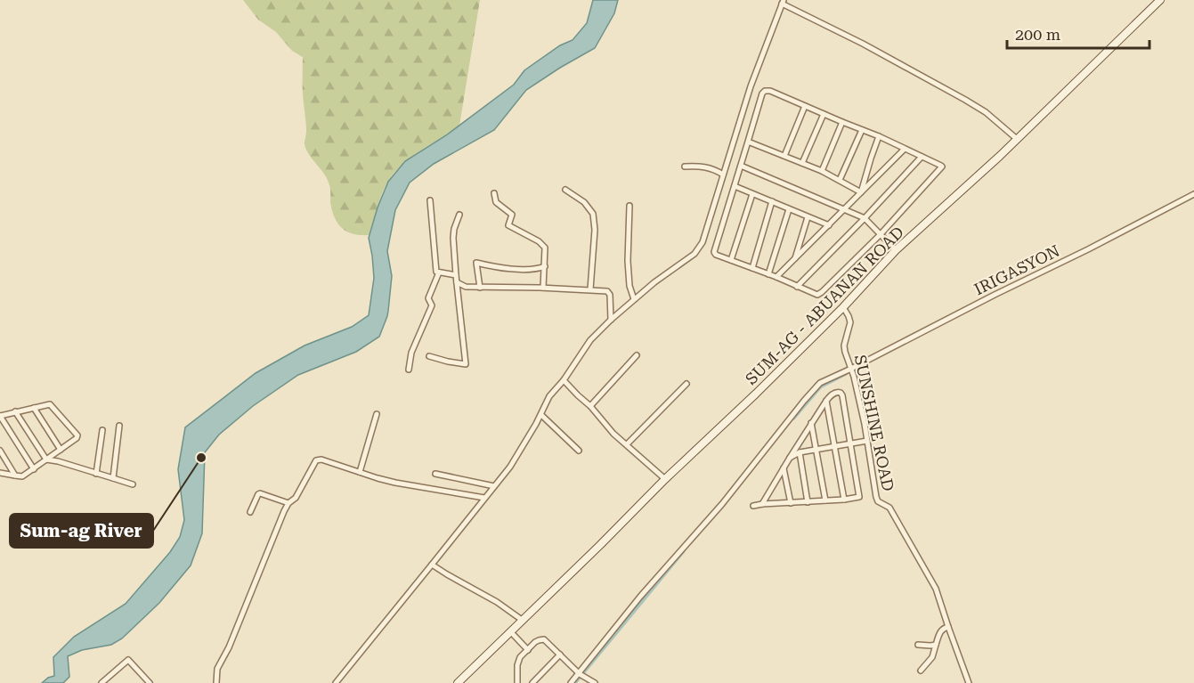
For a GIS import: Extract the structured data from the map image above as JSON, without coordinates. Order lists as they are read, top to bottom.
{
  "streets": {
    "main road": ["SUM-AG - ABUANAN ROAD"],
    "street": ["IRIGASYON", "SUNSHINE ROAD"]
  },
  "crossings": [
    ["IRIGASYON", "SUNSHINE ROAD"],
    ["SUM-AG - ABUANAN ROAD", "SUNSHINE ROAD"]
  ],
  "places": ["Sum-ag River"],
  "scale_bar": "200 m"
}
